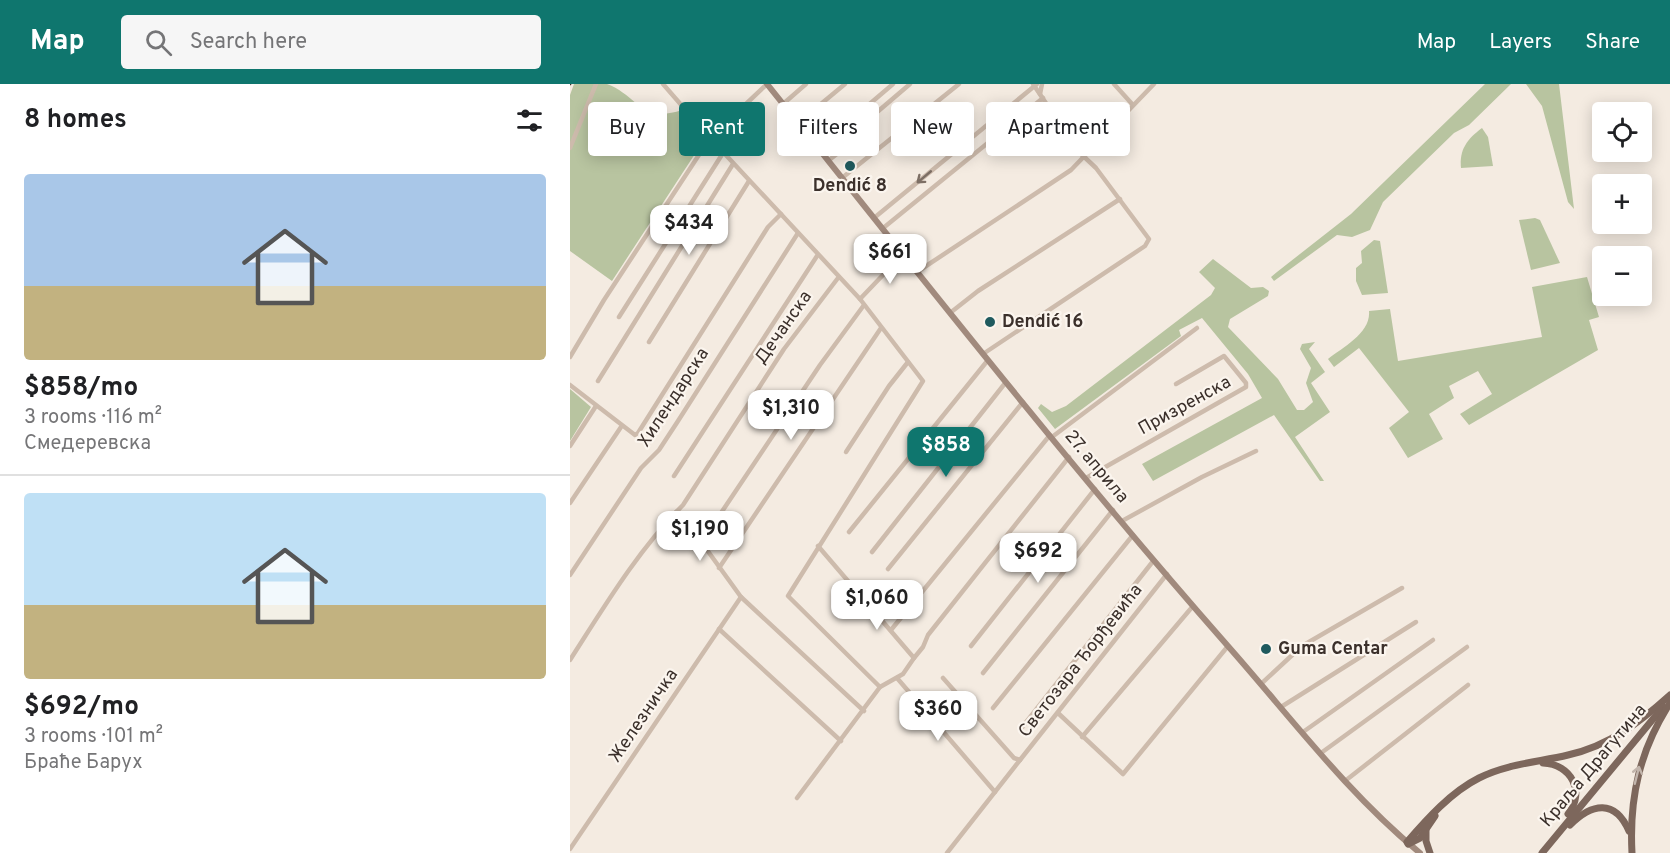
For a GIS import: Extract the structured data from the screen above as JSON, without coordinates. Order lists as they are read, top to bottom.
{
  "streets": {
    "main road": ["27. априла", "Краља Драгутина"],
    "street": [
      "Дечанска",
      "Хилендарска",
      "Призренска",
      "Светозара Ђорђевића",
      "Железничка"
    ]
  },
  "crossings": [
    ["Призренска", "27. априла"],
    ["27. априла", "Светозара Ђорђевића"]
  ],
  "places": ["Dendić 8", "Dendić 16", "Guma Centar"],
  "page": {
    "header": "Map",
    "search": "Search here",
    "nav": ["Map", "Layers", "Share"],
    "heading": "8 homes",
    "map_buttons": ["+", "−"],
    "chip": [
      "Buy",
      "Rent",
      "Filters",
      "New",
      "Apartment"
    ],
    "list": [
      {
        "name": "$858/mo",
        "note": "3 rooms · 116 m² · Смедеревска"
      },
      {
        "name": "$692/mo",
        "note": "3 rooms · 101 m² · Браће Барух"
      }
    ],
    "price": [
      "$434",
      "$661",
      "$1,310",
      "$858",
      "$1,190",
      "$692",
      "$1,060",
      "$360"
    ]
  }
}
